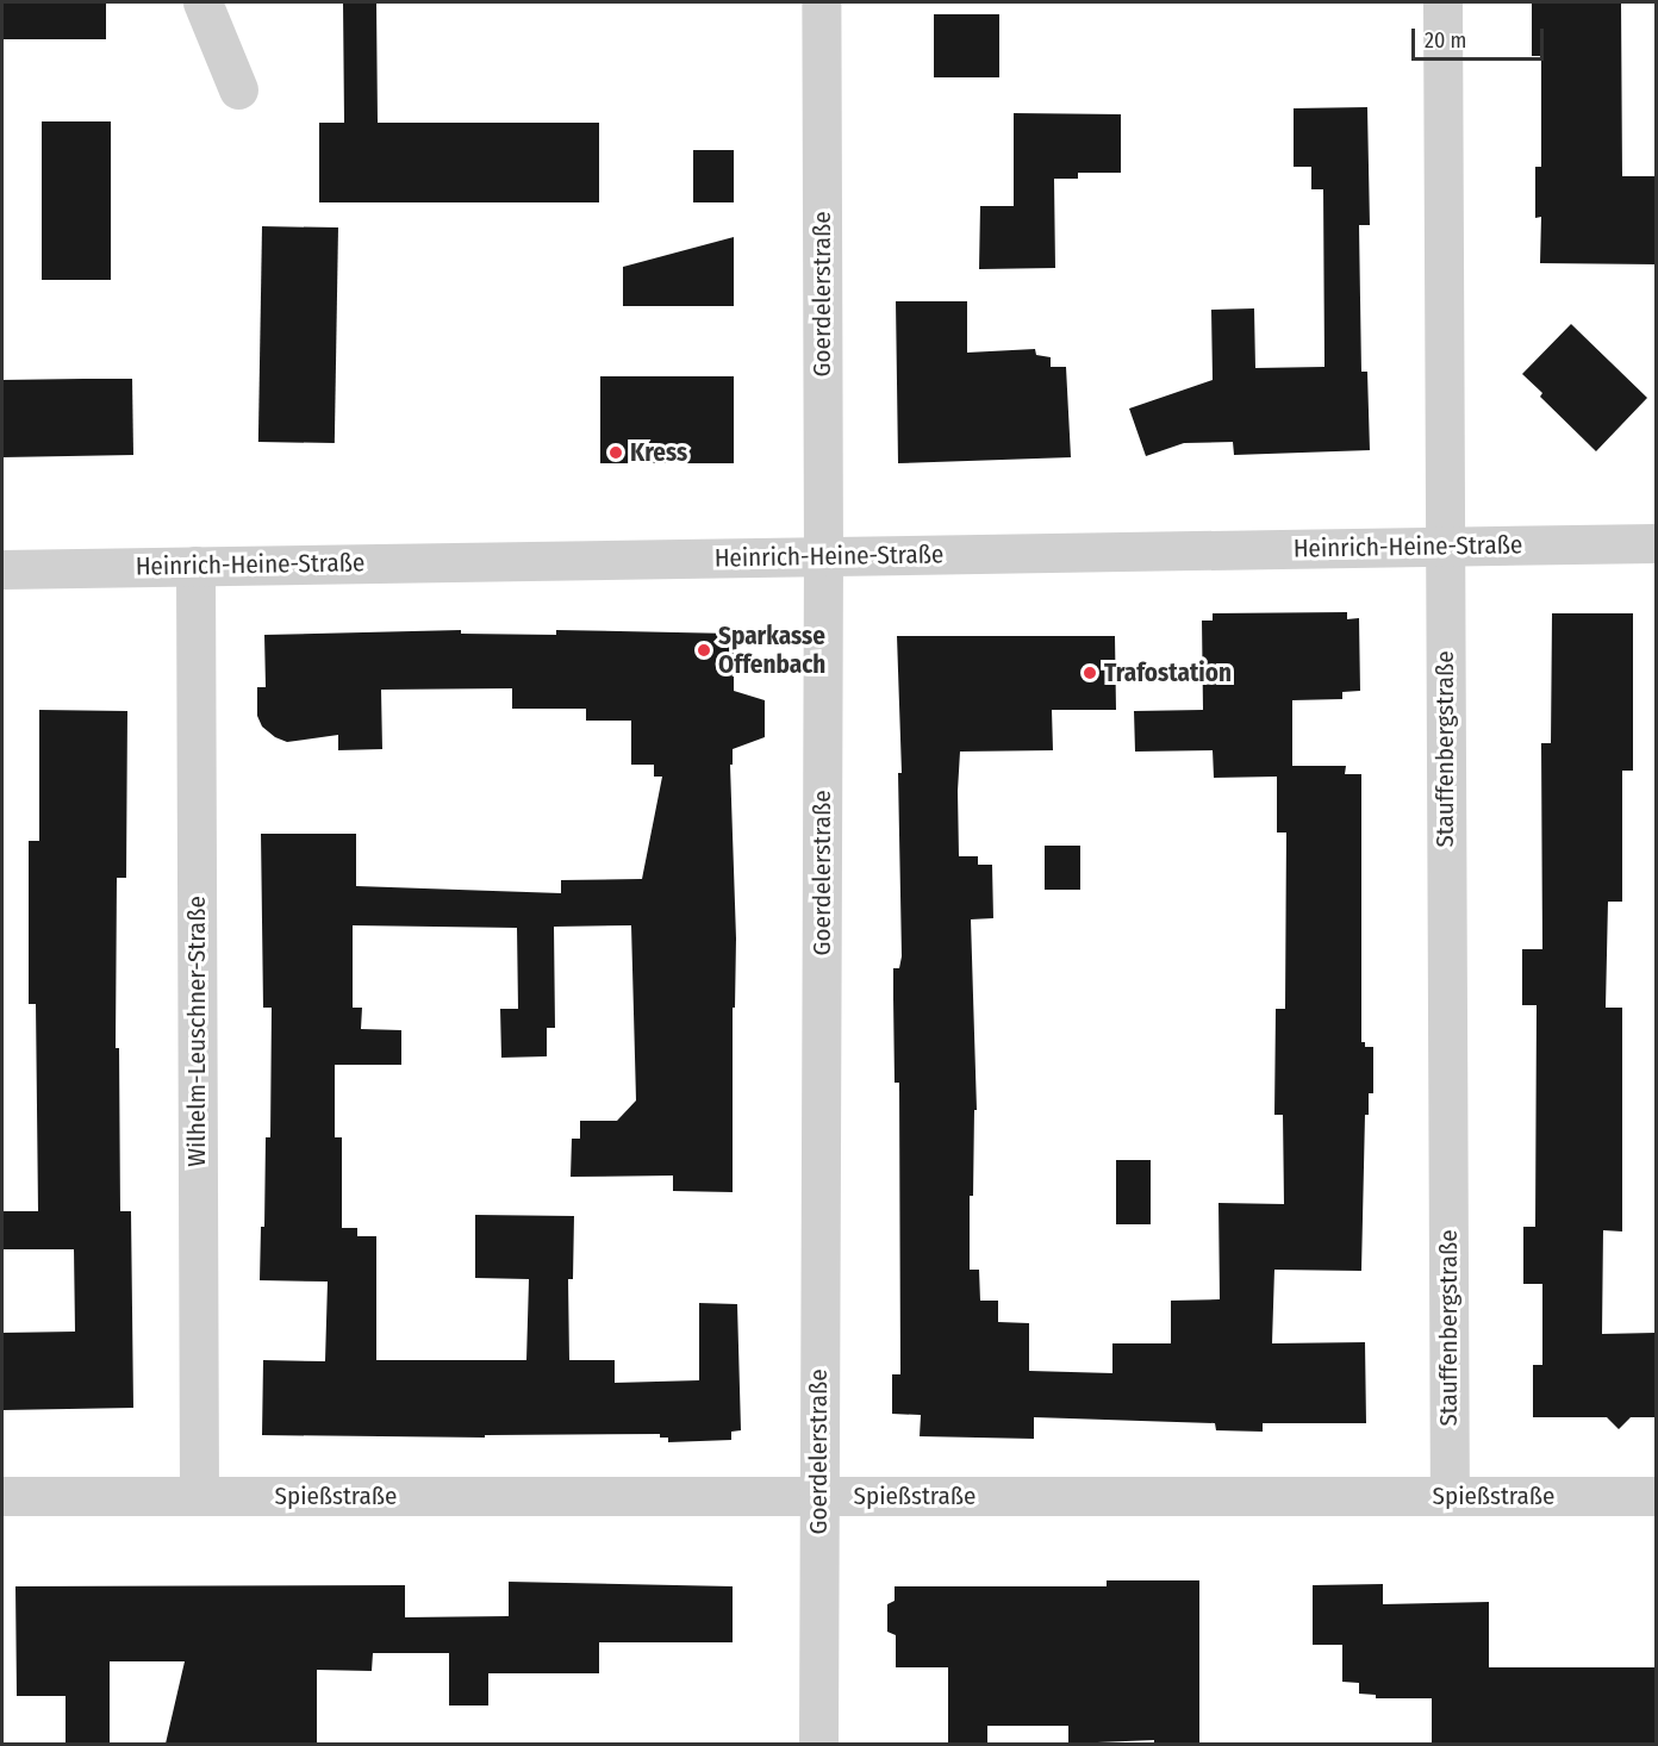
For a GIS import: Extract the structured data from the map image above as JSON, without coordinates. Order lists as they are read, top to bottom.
{
  "streets": {
    "street": [
      "Goerdelerstraße",
      "Heinrich-Heine-Straße",
      "Stauffenbergstraße",
      "Wilhelm-Leuschner-Straße",
      "Spießstraße"
    ]
  },
  "crossings": [
    ["Goerdelerstraße", "Heinrich-Heine-Straße"],
    ["Goerdelerstraße", "Spießstraße"],
    ["Heinrich-Heine-Straße", "Stauffenbergstraße"],
    ["Heinrich-Heine-Straße", "Wilhelm-Leuschner-Straße"],
    ["Stauffenbergstraße", "Spießstraße"],
    ["Wilhelm-Leuschner-Straße", "Spießstraße"]
  ],
  "places": ["Kress", "Sparkasse Offenbach", "Trafostation"],
  "scale_bar": "20 m"
}
